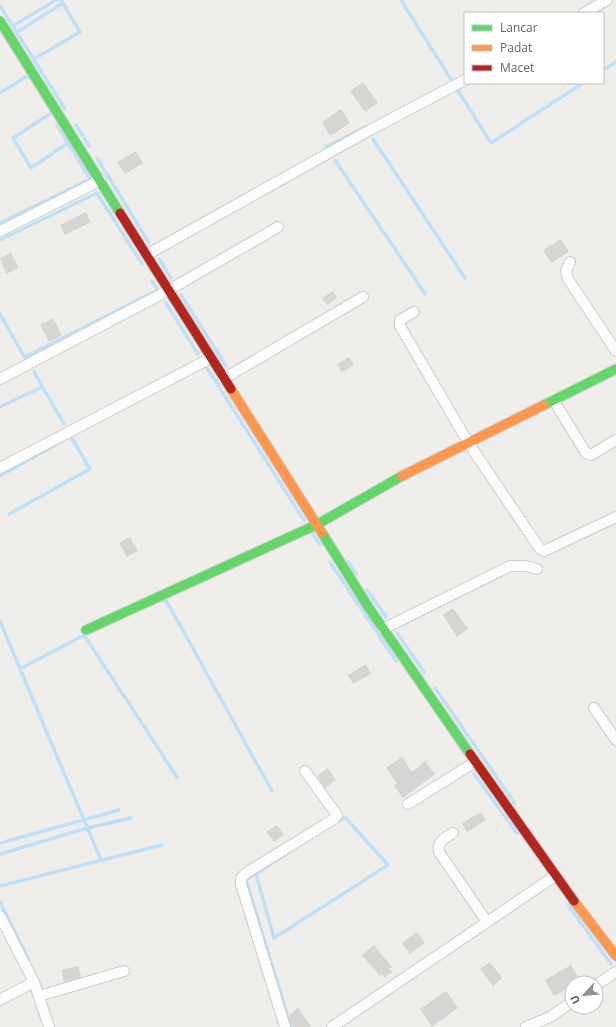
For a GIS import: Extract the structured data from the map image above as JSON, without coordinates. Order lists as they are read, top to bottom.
{
  "legend": ["Lancar", "Padat", "Macet"],
  "north": "bottom left"
}
